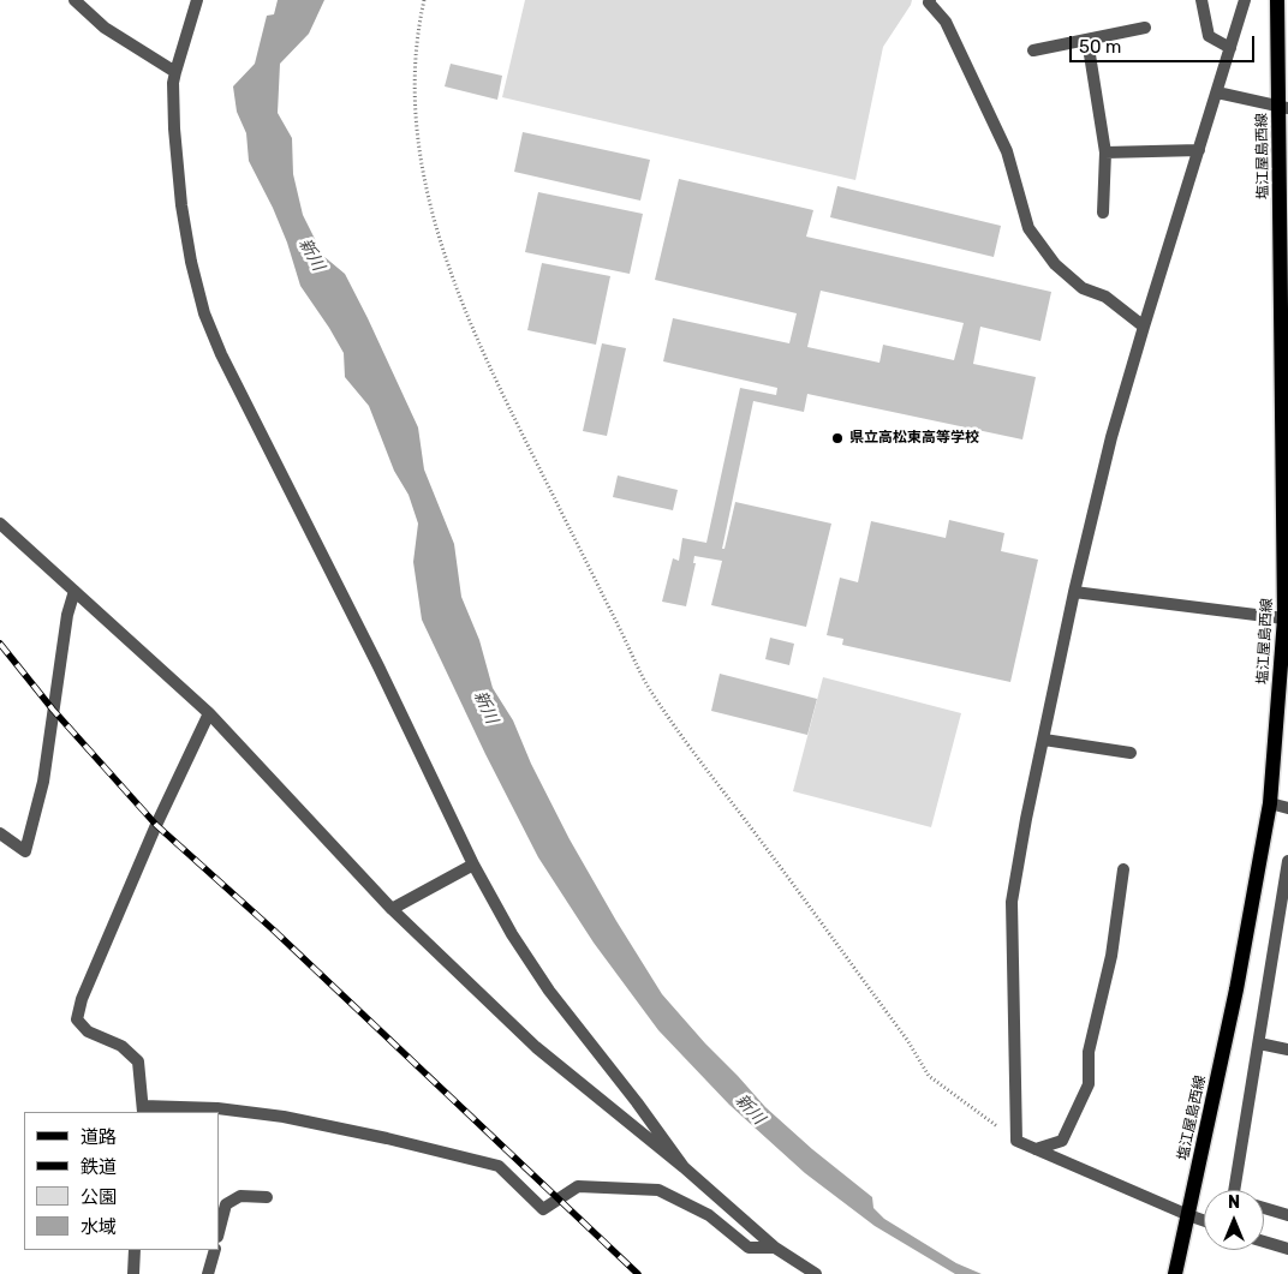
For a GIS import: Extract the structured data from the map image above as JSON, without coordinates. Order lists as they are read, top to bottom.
{
  "streets": {
    "main road": ["塩江屋島西線"]
  },
  "water": ["新川"],
  "places": ["県立高松東高等学校"],
  "legend": [
    "道路",
    "鉄道",
    "公園",
    "水域"
  ],
  "scale_bar": "50 m",
  "north": "top"
}
